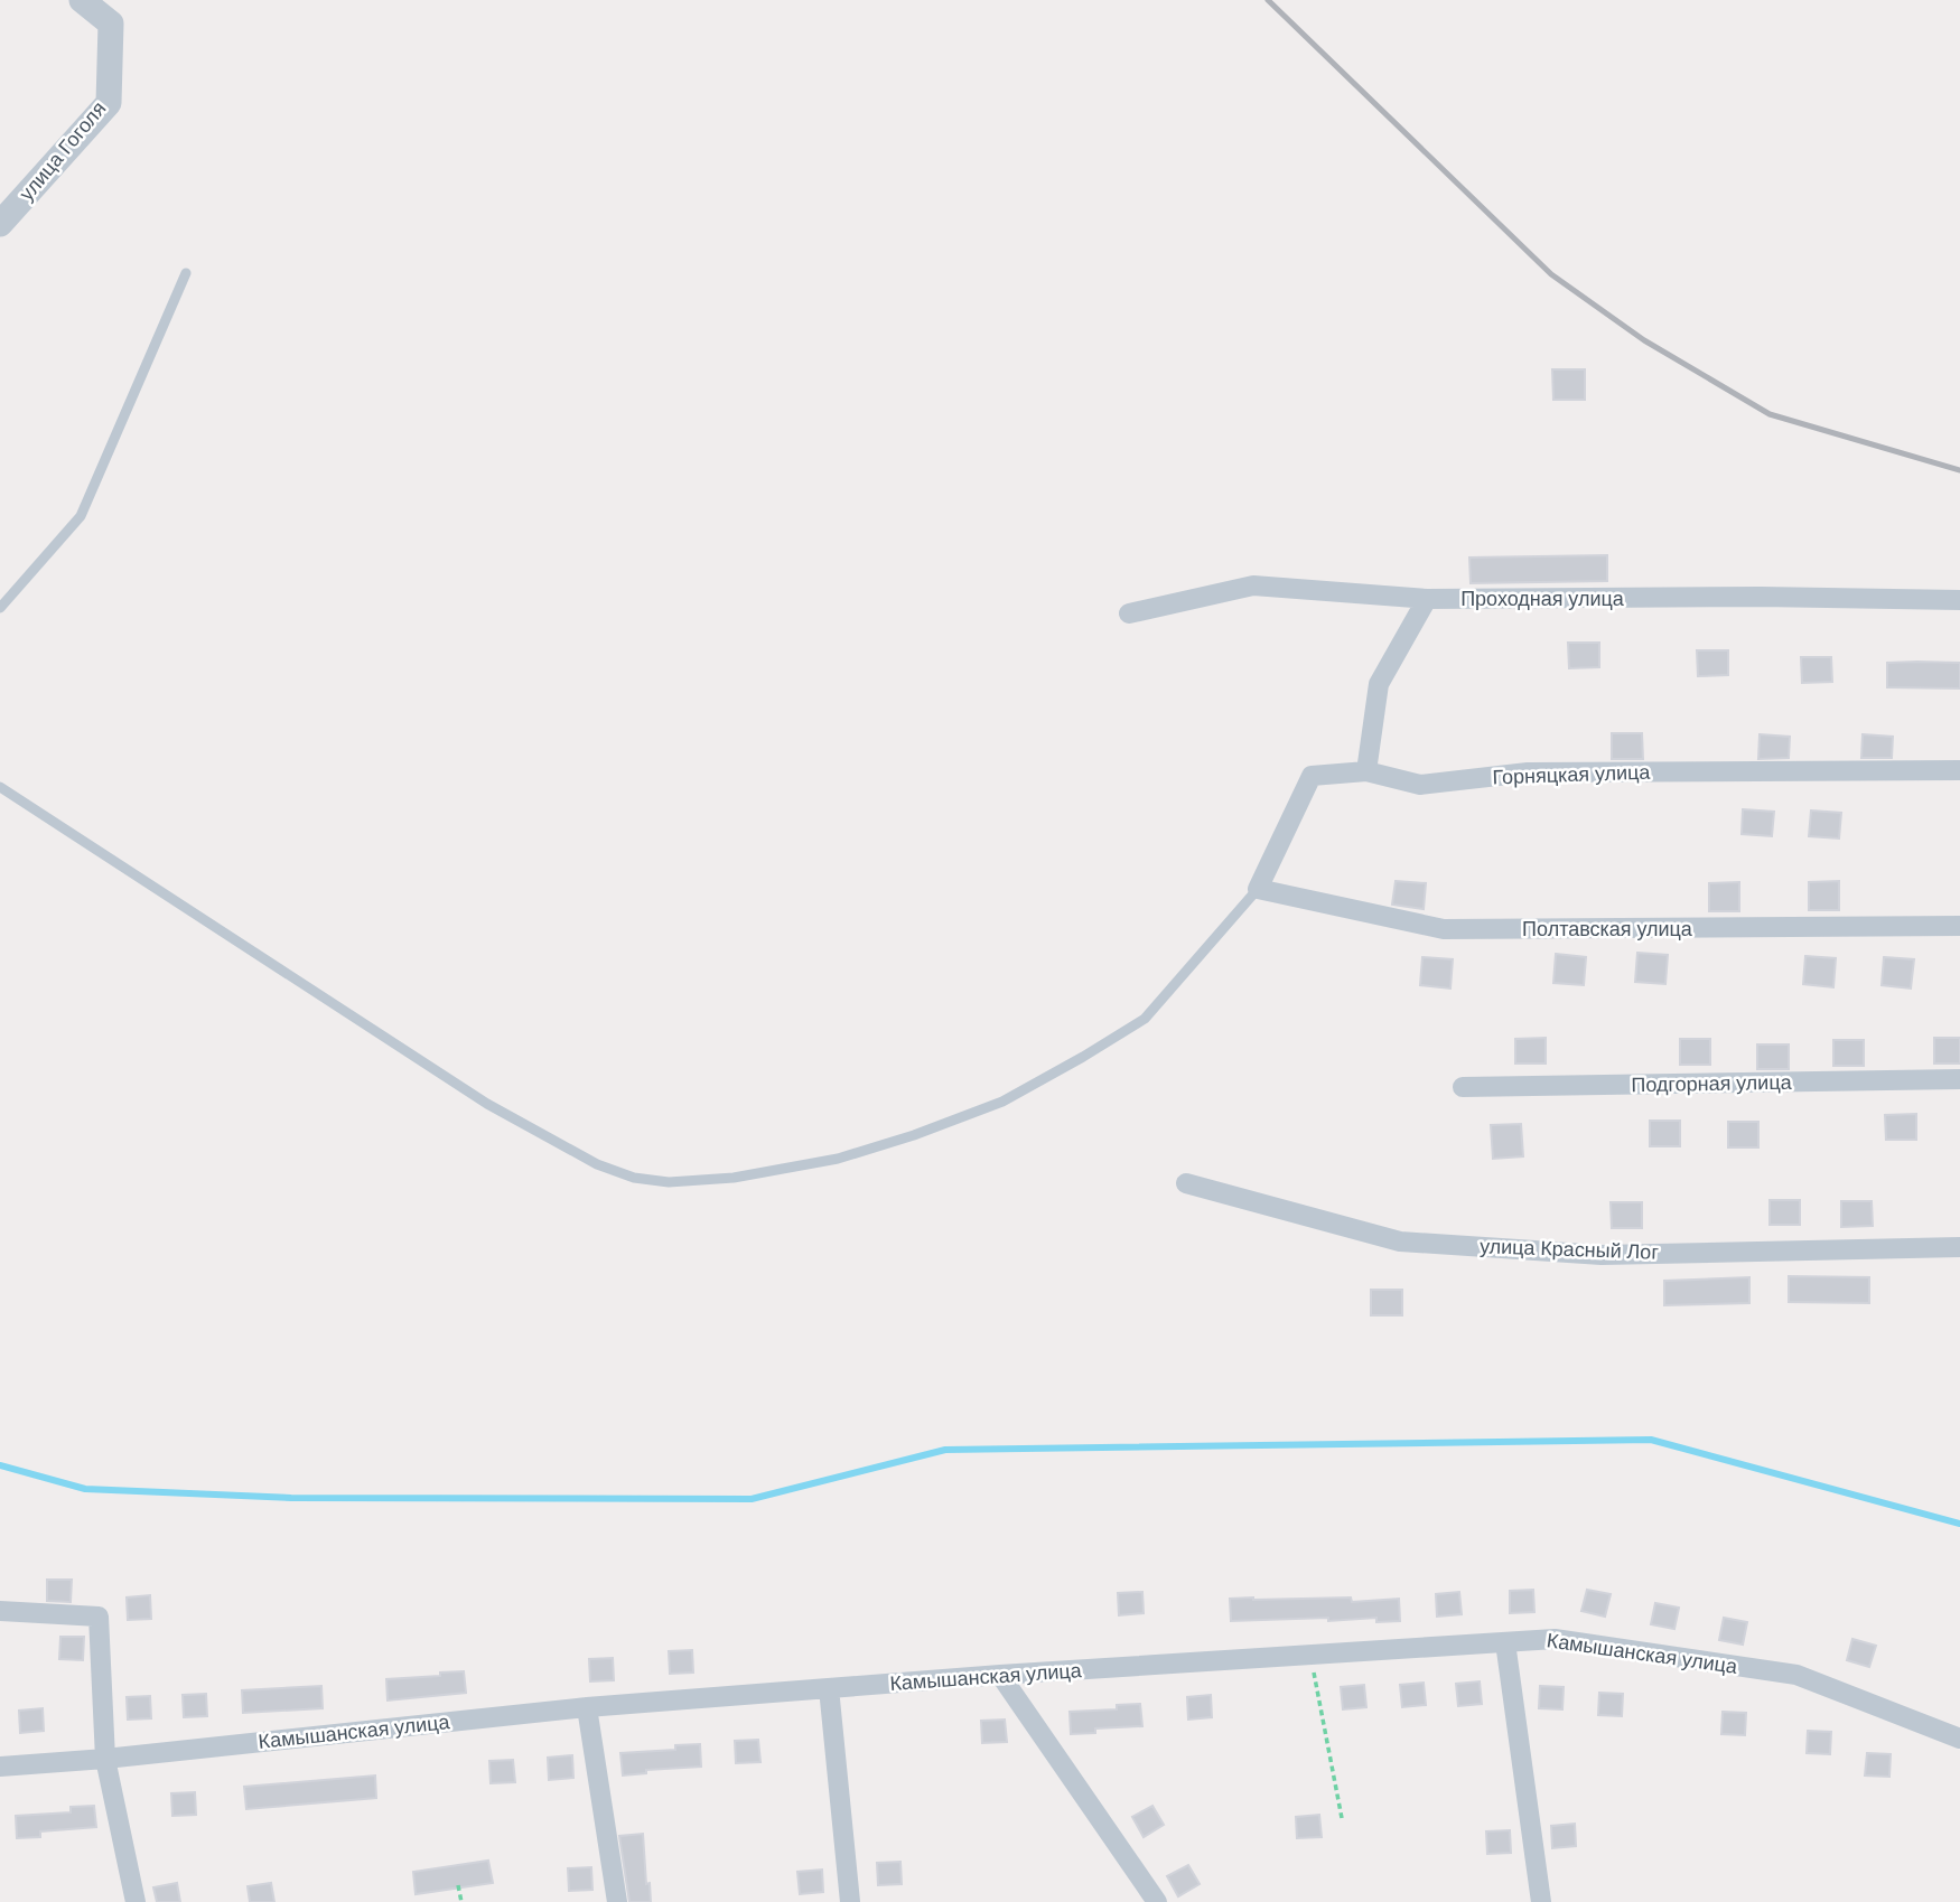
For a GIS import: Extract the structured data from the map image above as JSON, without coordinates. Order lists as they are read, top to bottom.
{
  "streets": {
    "street": [
      "улица Гоголя",
      "Проходная улица",
      "Горняцкая улица",
      "Полтавская улица",
      "Подгорная улица",
      "улица Красный Лог",
      "Камышанская улица"
    ]
  },
  "crossings": [
    ["Горняцкая улица", "Полтавская улица"]
  ]
}
